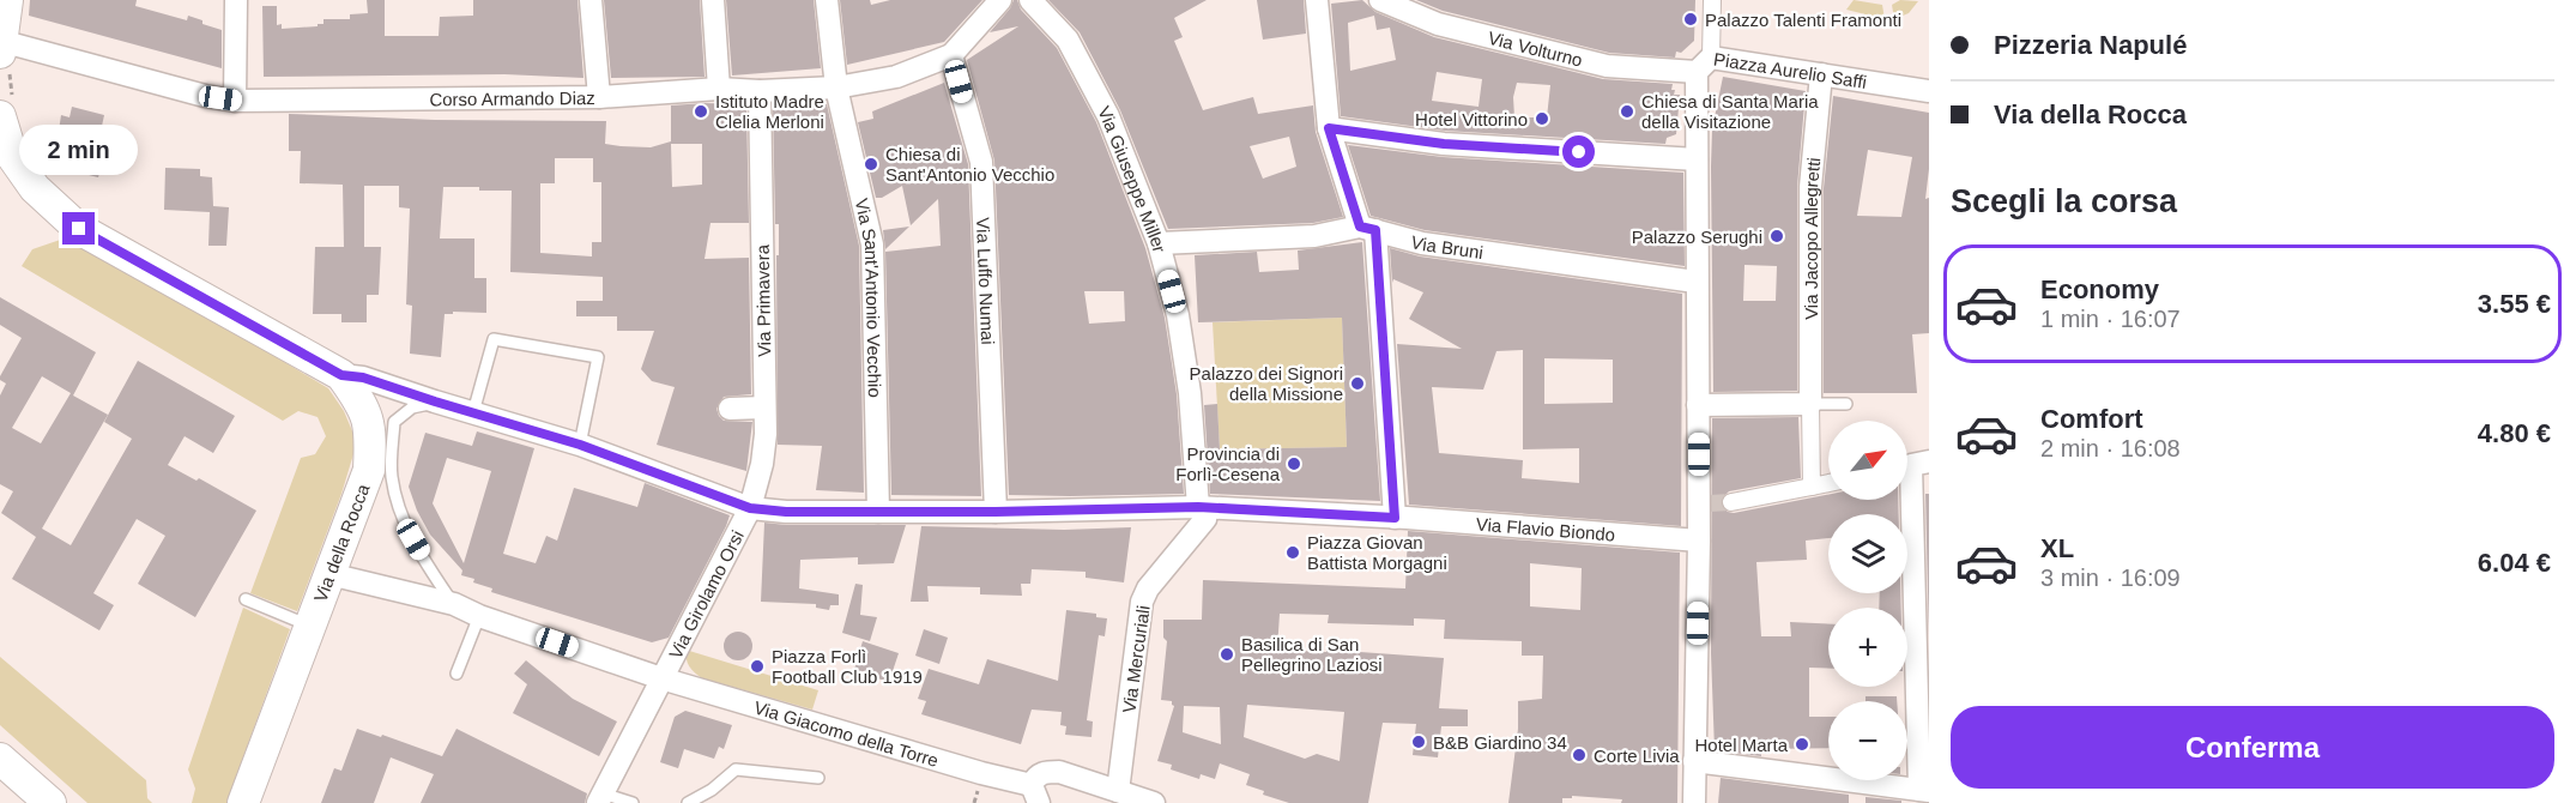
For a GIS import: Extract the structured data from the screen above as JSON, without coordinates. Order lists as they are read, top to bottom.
{
  "streets": {
    "main road": ["Via della Rocca"],
    "street": [
      "Via Volturno",
      "Piazza Aurelio Saffi",
      "Corso Armando Diaz",
      "Via Giuseppe Miller",
      "Via Jacopo Allegretti",
      "Via Bruni",
      "Via Luffo Numai",
      "Via Sant'Antonio Vecchio",
      "Via Primavera",
      "Via Flavio Biondo",
      "Via Girolamo Orsi",
      "Via Mercuriali",
      "Via Giacomo della Torre"
    ]
  },
  "crossings": [
    ["Via Volturno", "Piazza Aurelio Saffi"],
    ["Piazza Aurelio Saffi", "Via Jacopo Allegretti"],
    ["Corso Armando Diaz", "Via Luffo Numai"],
    ["Corso Armando Diaz", "Via Sant'Antonio Vecchio"],
    ["Corso Armando Diaz", "Via Primavera"],
    ["Via Giuseppe Miller", "Via Bruni"],
    ["Via Giuseppe Miller", "Via Mercuriali"],
    ["Via Primavera", "Via Girolamo Orsi"],
    ["Via della Rocca", "Via Giacomo della Torre"],
    ["Via Girolamo Orsi", "Via Giacomo della Torre"]
  ],
  "places": [
    "Palazzo Talenti Framonti",
    "Istituto Madre Clelia Merloni",
    "Chiesa di Santa Maria della Visitazione",
    "Hotel Vittorino",
    "Chiesa di Sant'Antonio Vecchio",
    "Palazzo Serughi",
    "Palazzo dei Signori della Missione",
    "Provincia di Forlì-Cesena",
    "Piazza Giovan Battista Morgagni",
    "Basilica di San Pellegrino Laziosi",
    "Piazza Forlì Football Club 1919",
    "B&B Giardino 34",
    "Hotel Marta",
    "Corte Livia"
  ],
  "north": "top right",
  "page": {
    "banner": ["Pizzeria Napulé", "Via della Rocca"],
    "bubble": "2 min",
    "heading": "Scegli la corsa",
    "list": [
      {
        "name": "Economy",
        "note": "1 min · 16:07",
        "value": "3.55 €"
      },
      {
        "name": "Comfort",
        "note": "2 min · 16:08",
        "value": "4.80 €"
      },
      {
        "name": "XL",
        "note": "3 min · 16:09",
        "value": "6.04 €"
      }
    ],
    "map_buttons": ["+", "−"],
    "buttons": "Conferma"
  }
}
